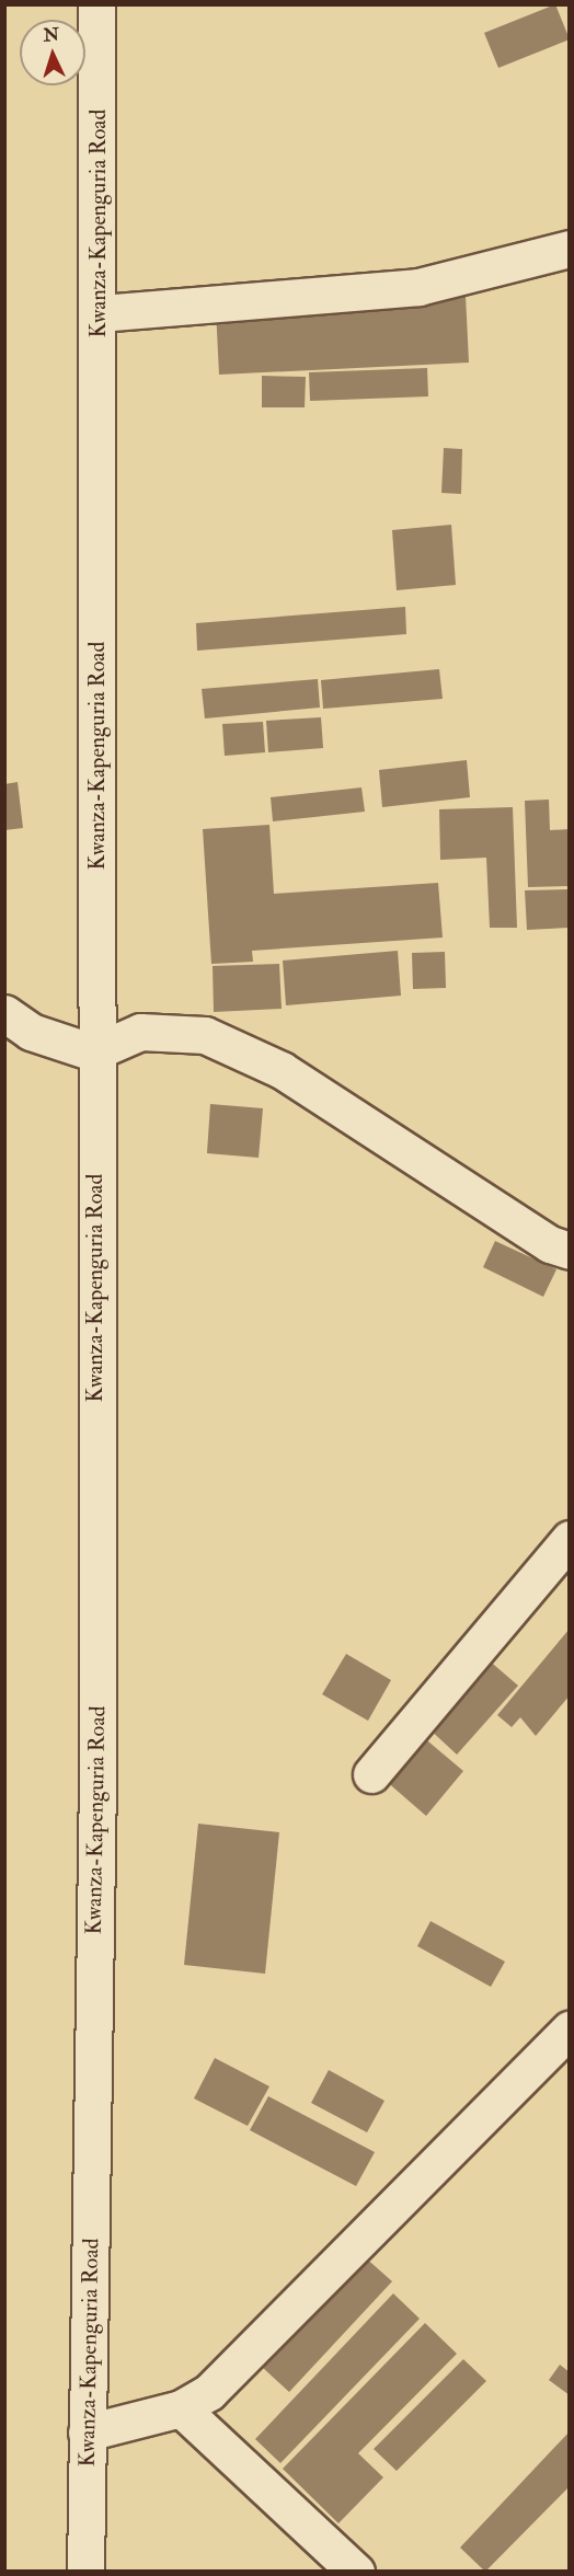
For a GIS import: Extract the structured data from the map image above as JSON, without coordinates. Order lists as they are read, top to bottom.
{
  "streets": {
    "street": ["Kwanza-Kapenguria Road"]
  },
  "north": "top"
}
